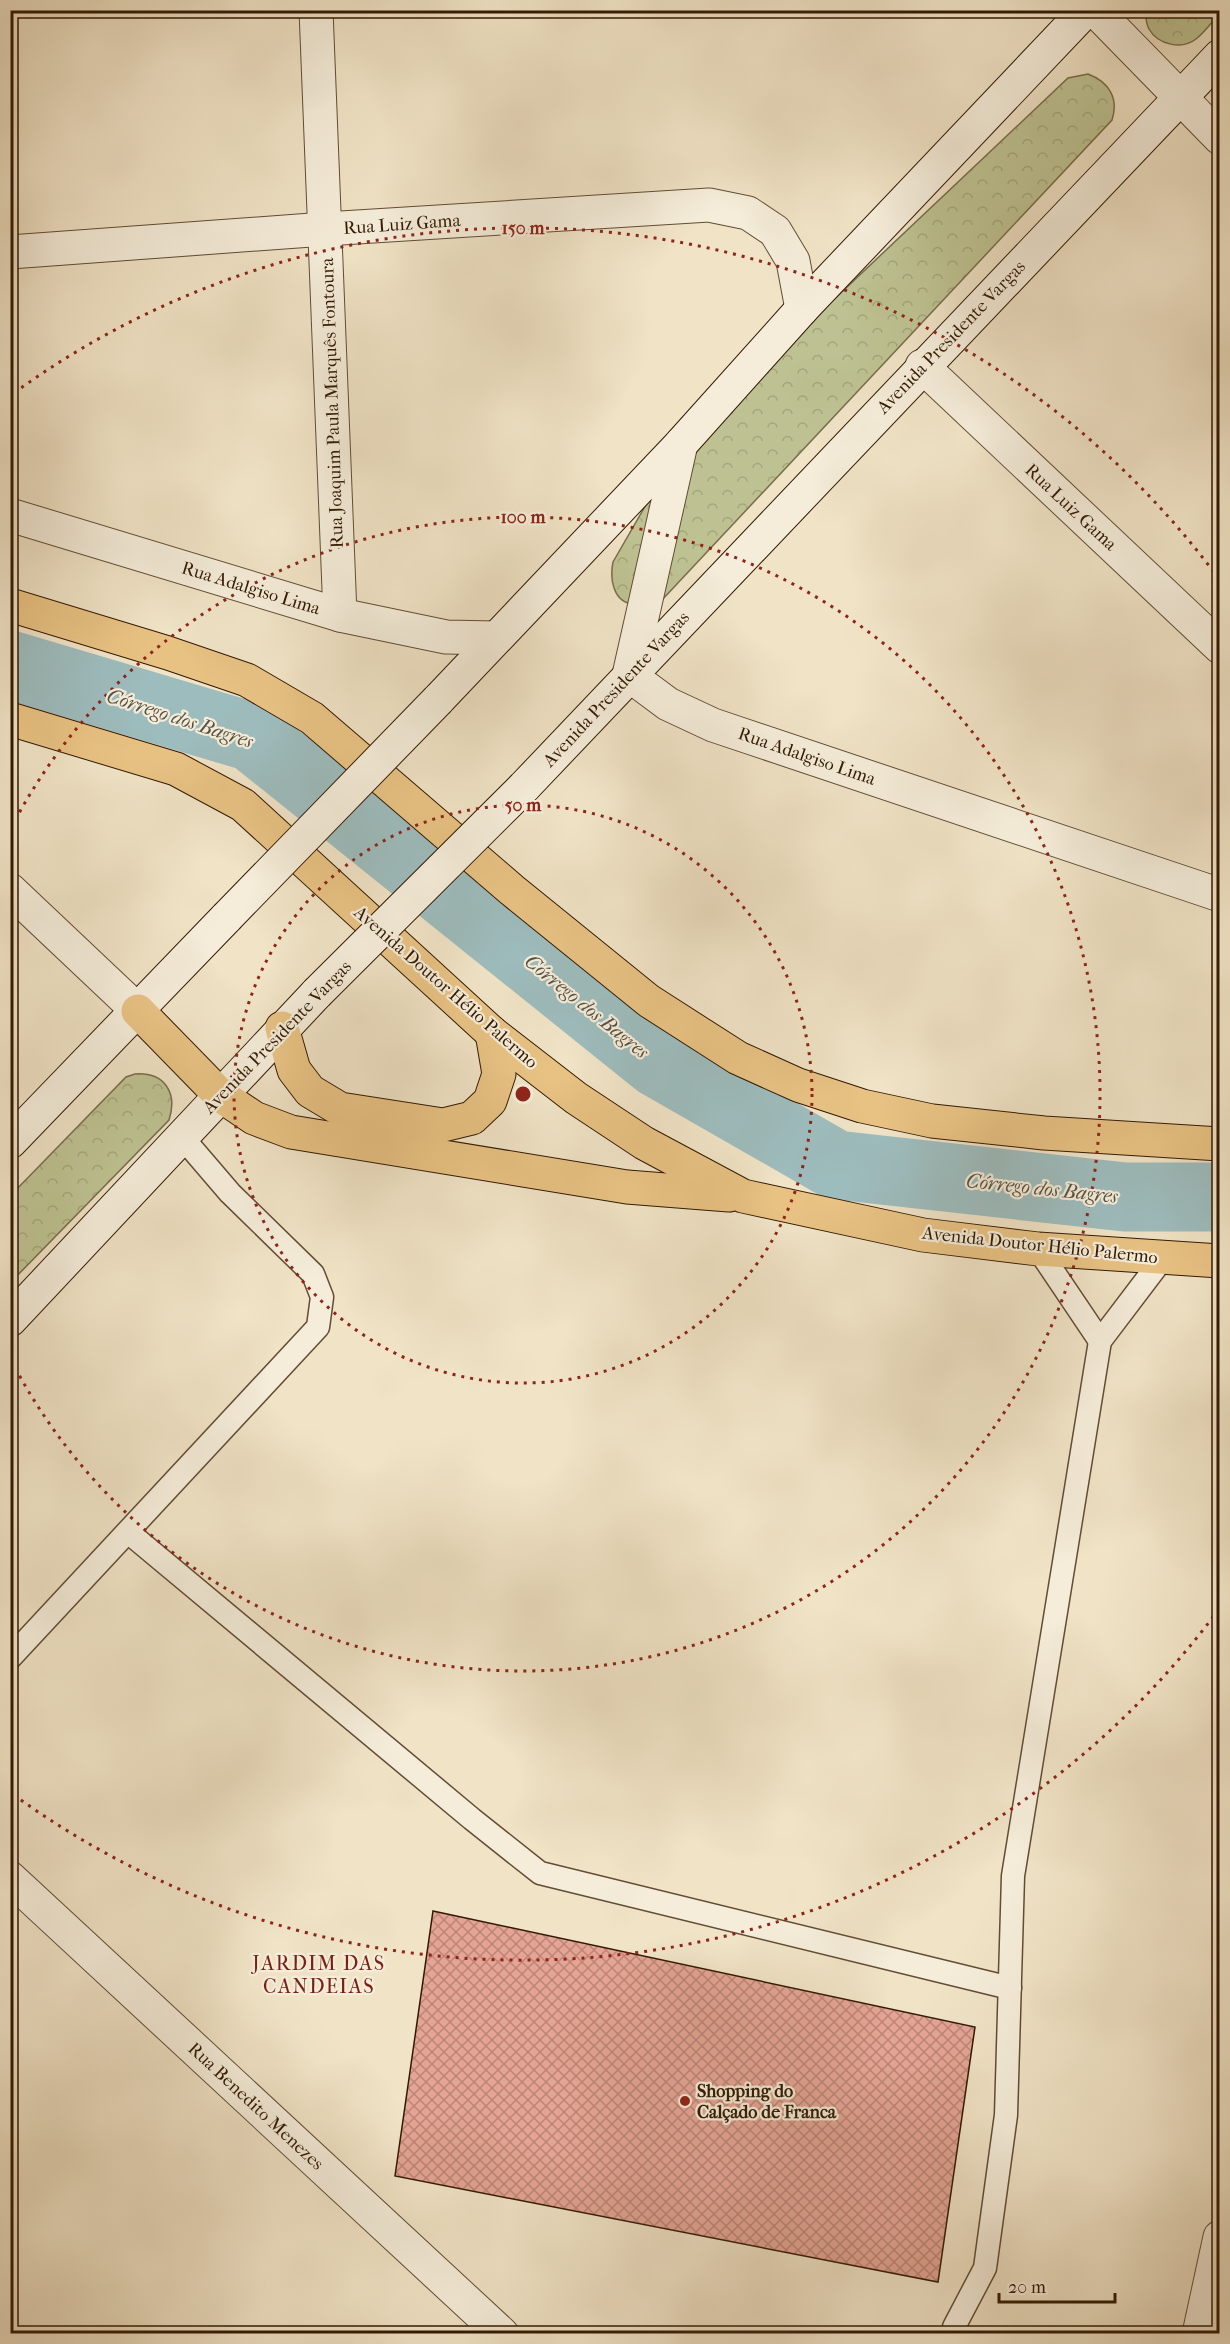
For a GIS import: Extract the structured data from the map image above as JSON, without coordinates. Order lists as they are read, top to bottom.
{
  "streets": {
    "main road": ["Avenida Doutor Hélio Palermo"],
    "street": [
      "Rua Luiz Gama",
      "Avenida Presidente Vargas",
      "Rua Joaquim Paula Marquês Fontoura",
      "Rua Adalgiso Lima",
      "Rua Benedito Menezes"
    ]
  },
  "crossings": [
    ["Rua Luiz Gama", "Avenida Presidente Vargas"],
    ["Rua Luiz Gama", "Rua Joaquim Paula Marquês Fontoura"],
    ["Avenida Presidente Vargas", "Rua Adalgiso Lima"],
    ["Rua Joaquim Paula Marquês Fontoura", "Rua Adalgiso Lima"]
  ],
  "districts": ["JARDIM DAS CANDEIAS"],
  "water": ["Córrego dos Bagres"],
  "places": ["Shopping do Calçado de Franca"],
  "scale_bar": "20 m",
  "rings": ["150 m", "100 m", "50 m"]
}
